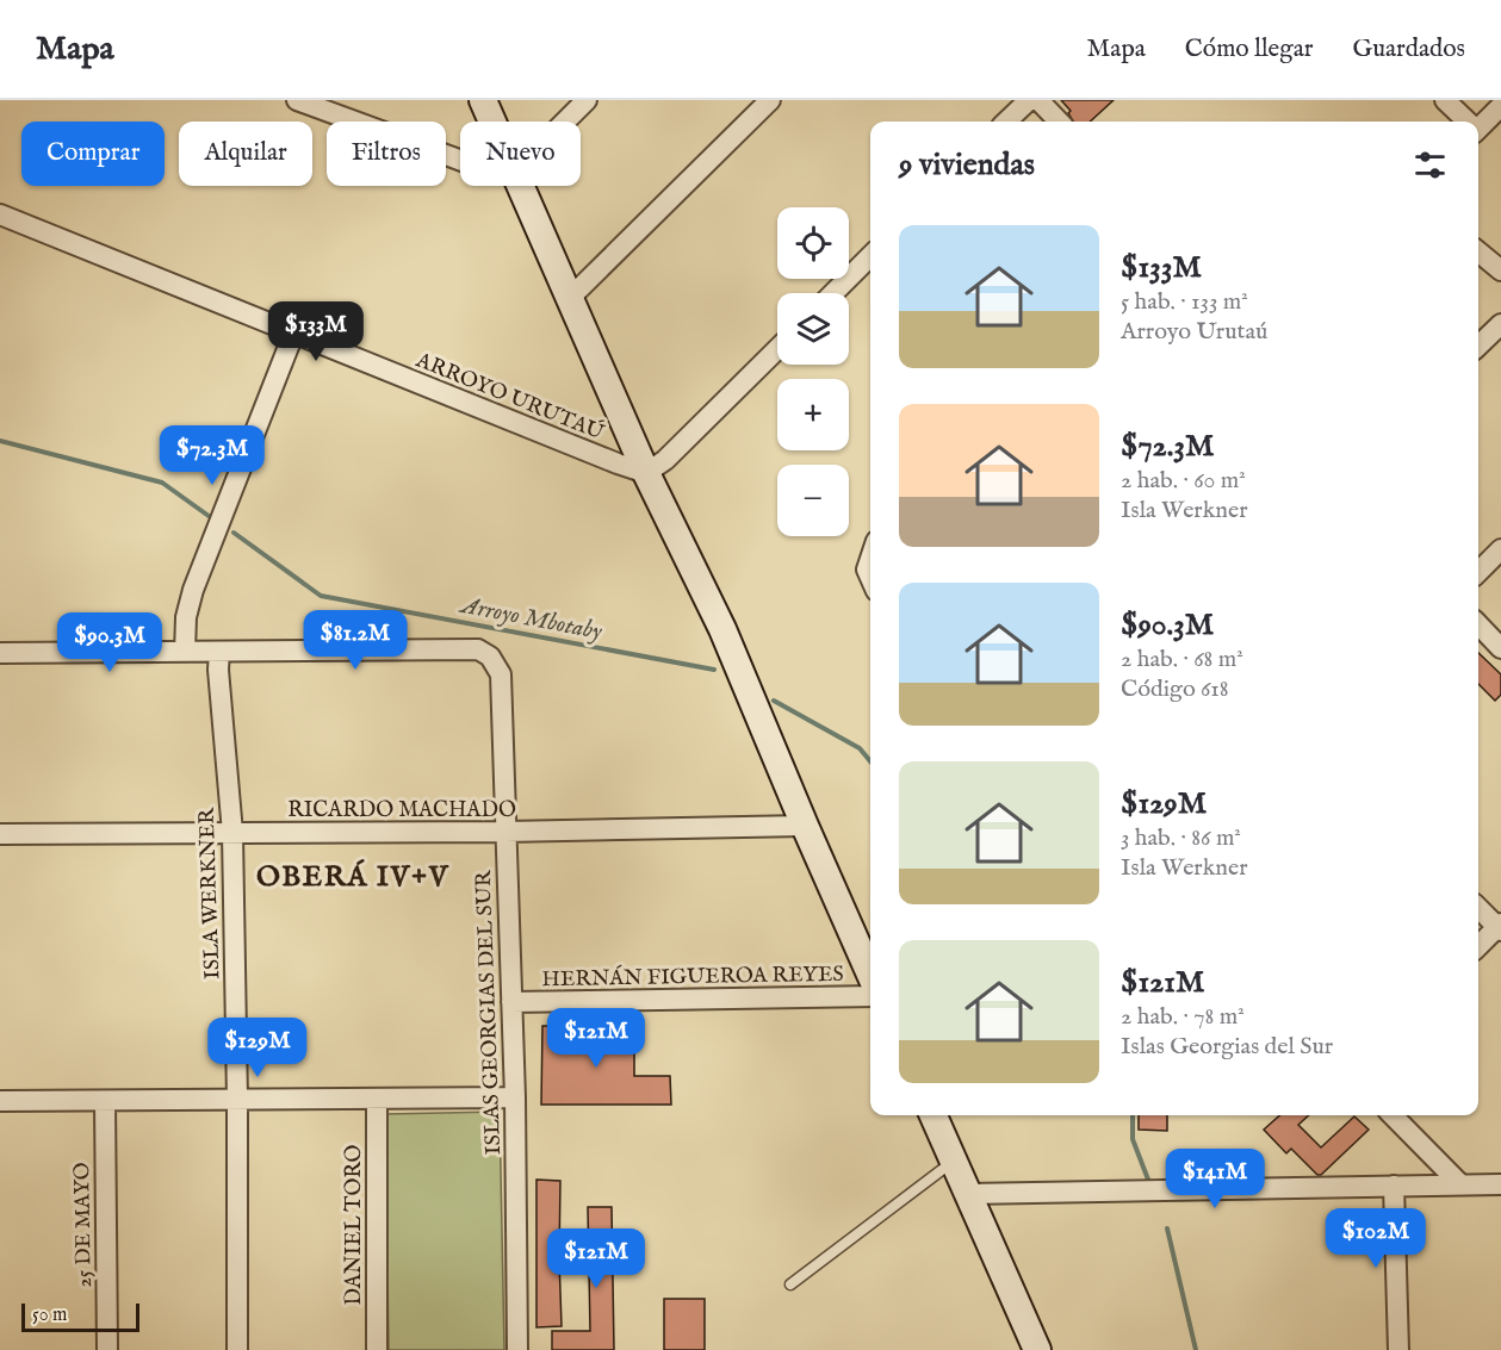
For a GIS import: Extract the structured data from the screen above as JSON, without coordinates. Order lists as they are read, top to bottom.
{
  "streets": {
    "street": [
      "ARROYO URUTAÚ",
      "RICARDO MACHADO",
      "ISLA WERKNER",
      "HERNÁN FIGUEROA REYES",
      "ISLAS GEORGIAS DEL SUR",
      "25 DE MAYO",
      "DANIEL TORO"
    ]
  },
  "crossings": [
    ["RICARDO MACHADO", "ISLA WERKNER"],
    ["RICARDO MACHADO", "ISLAS GEORGIAS DEL SUR"],
    ["ISLA WERKNER", "ISLAS GEORGIAS DEL SUR"],
    ["HERNÁN FIGUEROA REYES", "ISLAS GEORGIAS DEL SUR"]
  ],
  "districts": ["OBERÁ IV+V"],
  "water": ["Arroyo Mbotaby"],
  "scale_bar": "50 m",
  "page": {
    "header": "Mapa",
    "nav": ["Mapa", "Cómo llegar", "Guardados"],
    "chip": [
      "Comprar",
      "Alquilar",
      "Filtros",
      "Nuevo"
    ],
    "heading": "9 viviendas",
    "map_buttons": ["+", "−"],
    "list": [
      {
        "name": "$133M",
        "note": "5 hab. · 133 m² · Arroyo Urutaú"
      },
      {
        "name": "$72.3M",
        "note": "2 hab. · 60 m² · Isla Werkner"
      },
      {
        "name": "$90.3M",
        "note": "2 hab. · 68 m² · Código 618"
      },
      {
        "name": "$129M",
        "note": "3 hab. · 86 m² · Isla Werkner"
      },
      {
        "name": "$121M",
        "note": "2 hab. · 78 m² · Islas Georgias del Sur"
      }
    ],
    "price": [
      "$133M",
      "$72.3M",
      "$81.2M",
      "$90.3M",
      "$121M",
      "$129M",
      "$141M",
      "$102M",
      "$121M"
    ],
    "scale": "50 m"
  }
}
